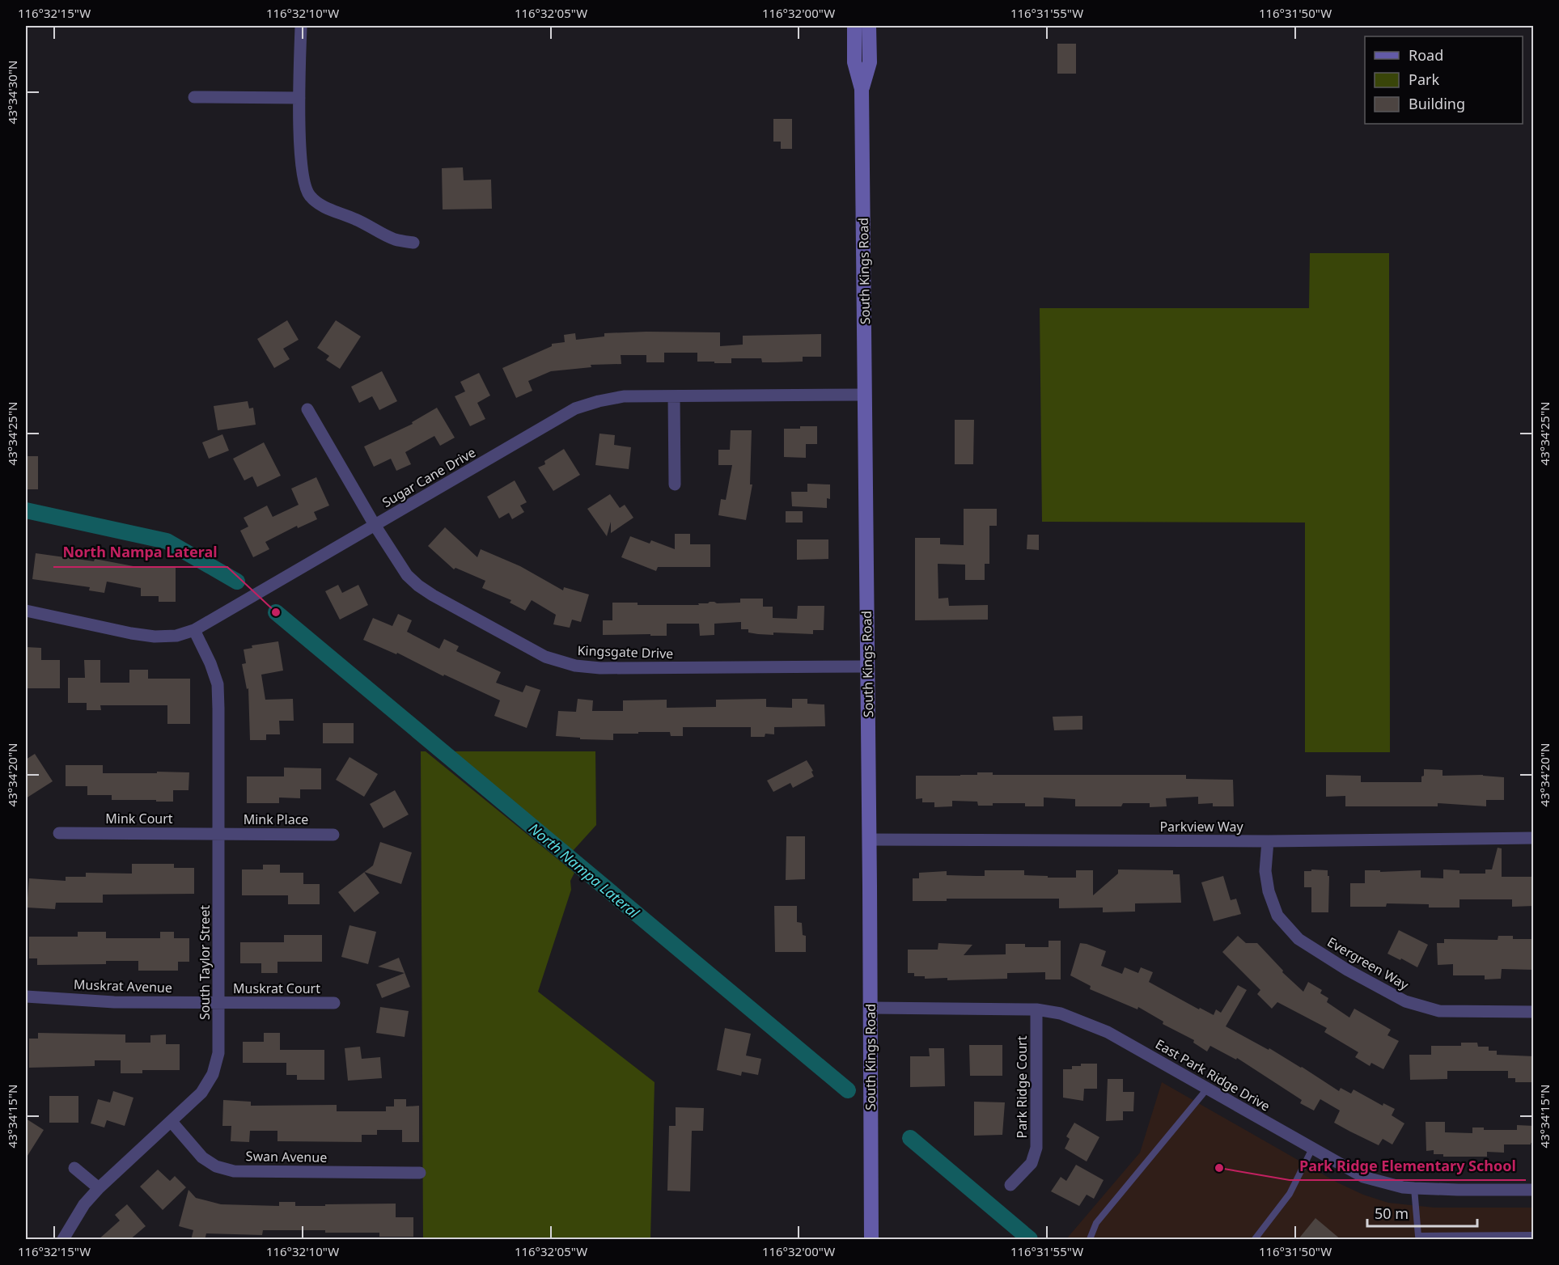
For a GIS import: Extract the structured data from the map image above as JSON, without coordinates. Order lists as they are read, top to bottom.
{
  "streets": {
    "main road": ["South Kings Road"],
    "street": [
      "Sugar Cane Drive",
      "Kingsgate Drive",
      "Mink Court",
      "Mink Place",
      "Parkview Way",
      "South Taylor Street",
      "Evergreen Way",
      "Muskrat Avenue",
      "Muskrat Court",
      "East Park Ridge Drive",
      "Park Ridge Court",
      "Swan Avenue"
    ]
  },
  "crossings": [
    ["South Kings Road", "Sugar Cane Drive"],
    ["South Kings Road", "Kingsgate Drive"],
    ["South Kings Road", "Parkview Way"],
    ["South Kings Road", "East Park Ridge Drive"],
    ["Sugar Cane Drive", "Kingsgate Drive"],
    ["Sugar Cane Drive", "South Taylor Street"],
    ["Mink Court", "Mink Place"],
    ["Mink Court", "South Taylor Street"],
    ["Mink Place", "South Taylor Street"],
    ["Parkview Way", "Evergreen Way"],
    ["South Taylor Street", "Muskrat Avenue"],
    ["South Taylor Street", "Muskrat Court"],
    ["South Taylor Street", "Swan Avenue"],
    ["Muskrat Avenue", "Muskrat Court"],
    ["East Park Ridge Drive", "Park Ridge Court"]
  ],
  "water": ["North Nampa Lateral"],
  "places": ["North Nampa Lateral", "Park Ridge Elementary School"],
  "legend": ["Road", "Park", "Building"],
  "scale_bar": "50 m",
  "coordinates": [
    "116°32'15\"W",
    "116°32'10\"W",
    "116°32'05\"W",
    "116°32'00\"W",
    "116°31'55\"W",
    "116°31'50\"W",
    "43°34'30\"N",
    "43°34'25\"N",
    "43°34'20\"N",
    "43°34'15\"N"
  ]
}
